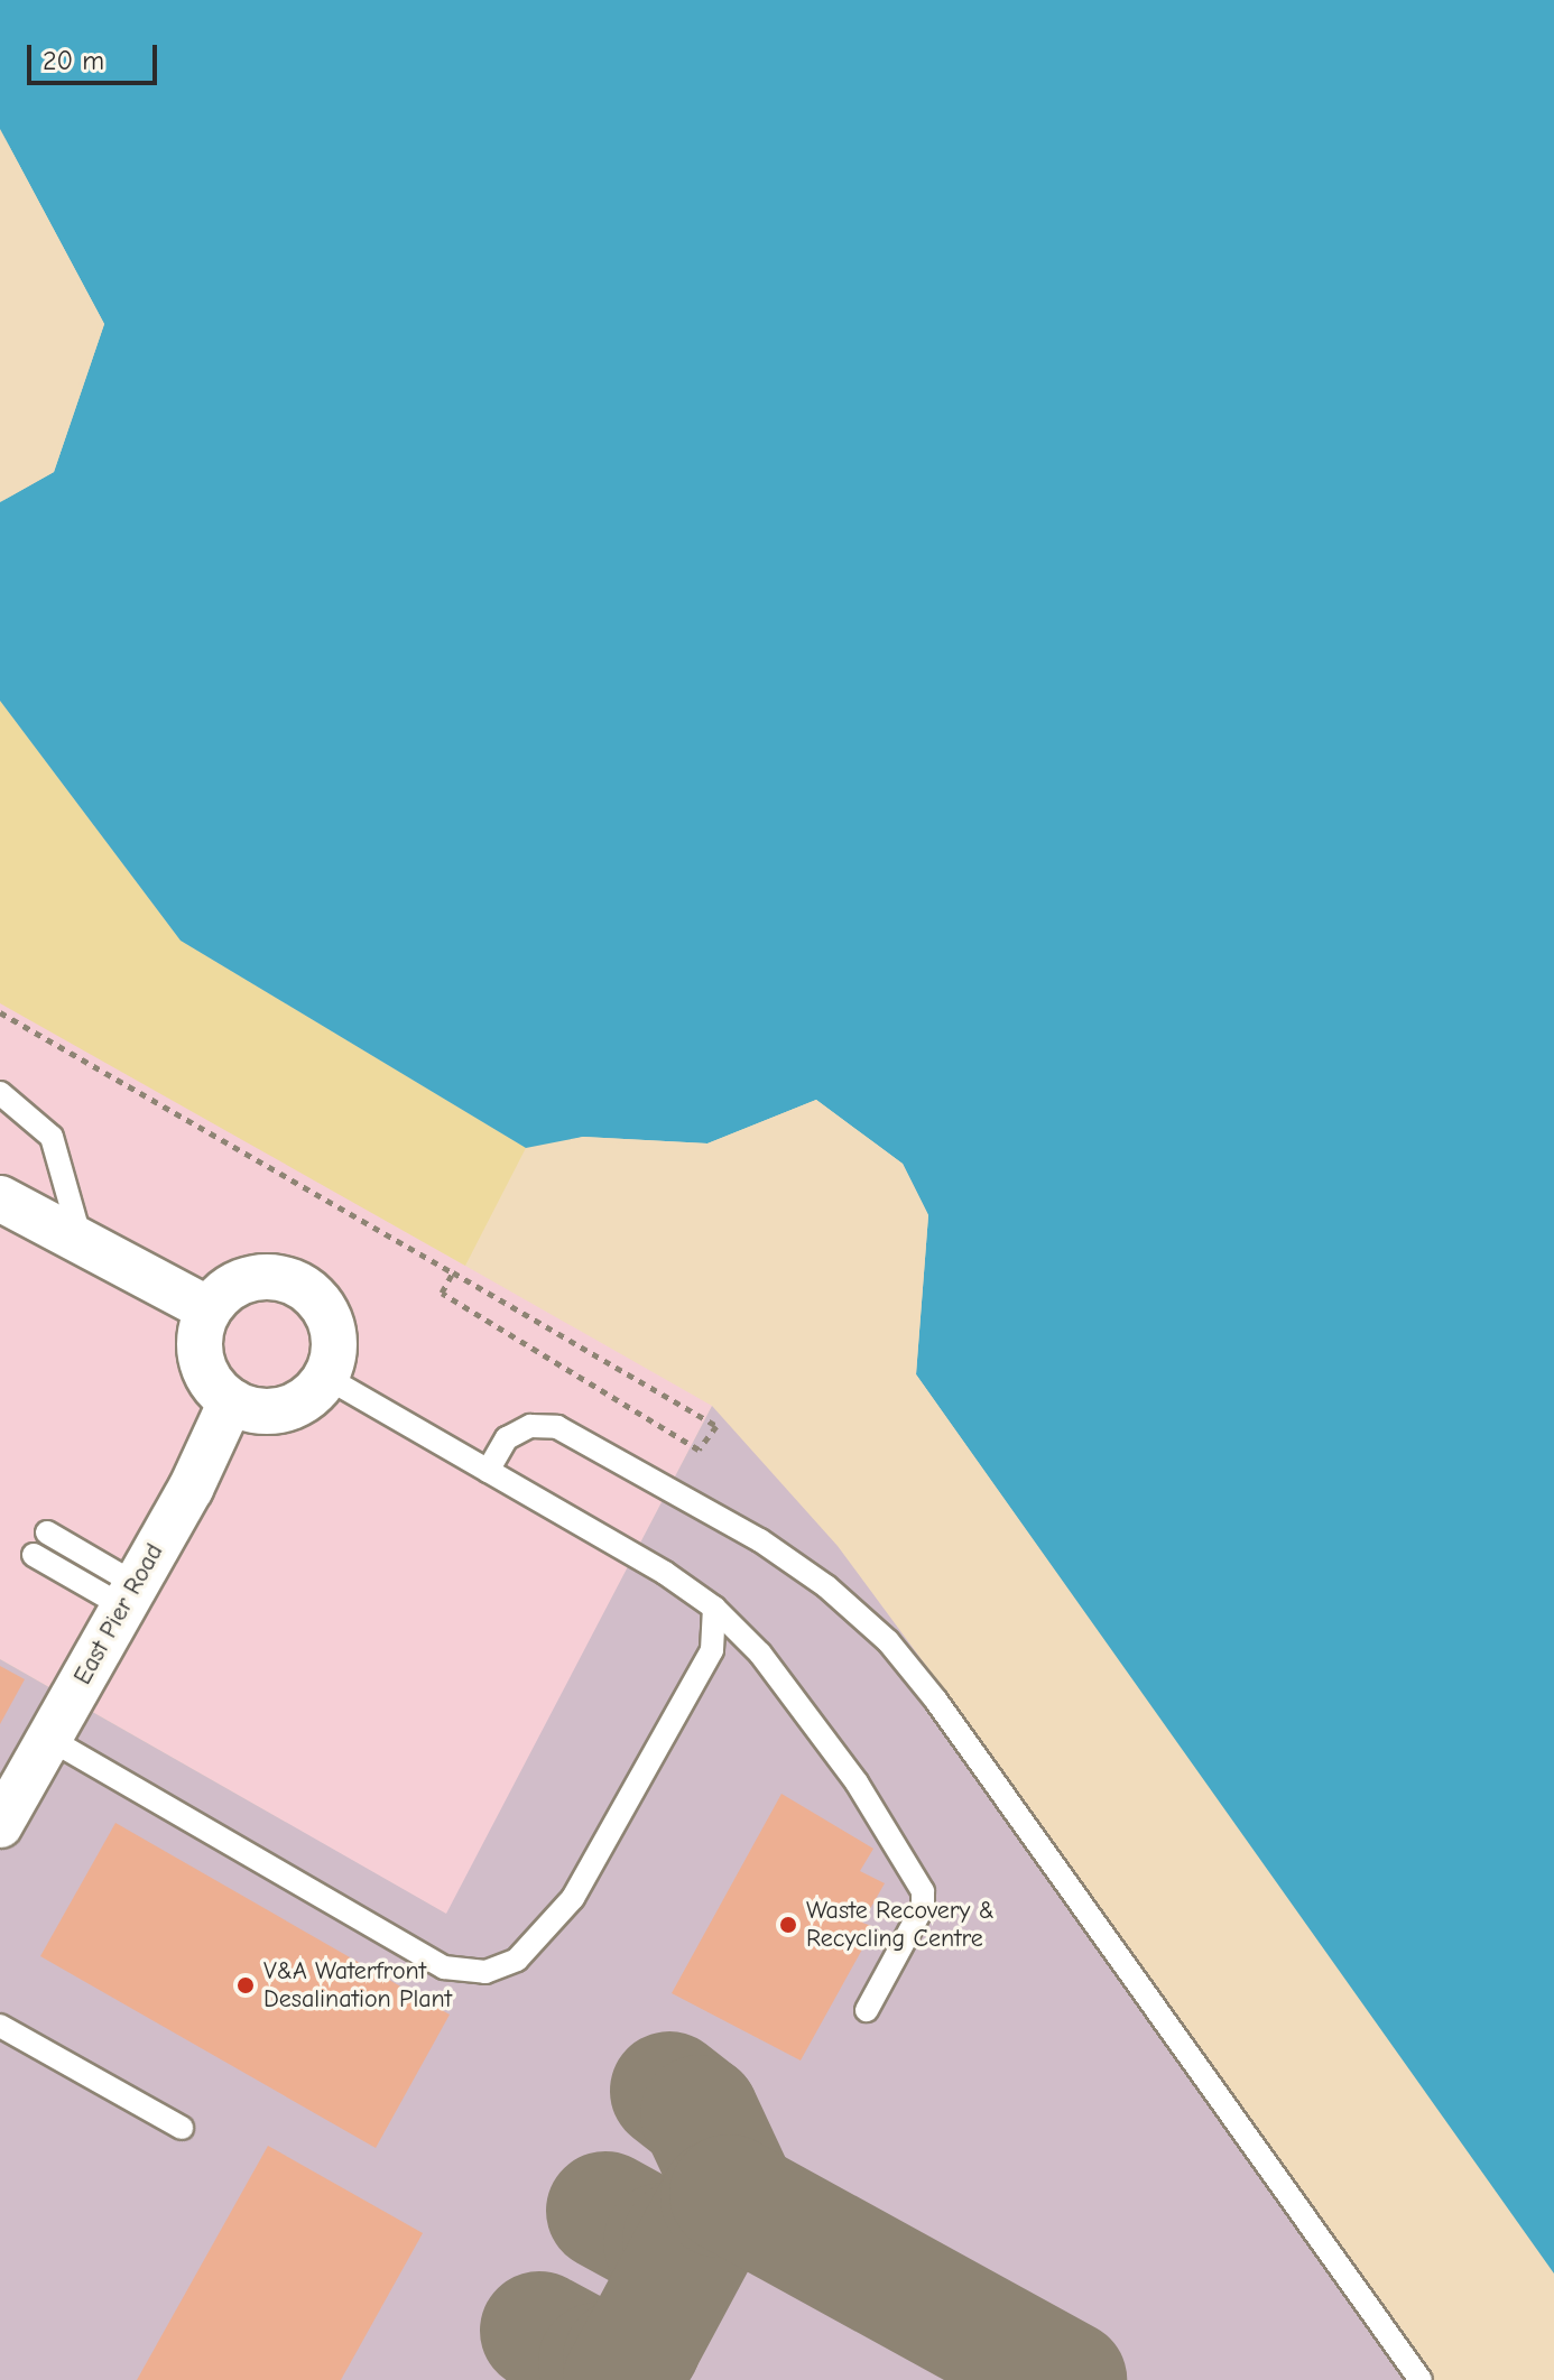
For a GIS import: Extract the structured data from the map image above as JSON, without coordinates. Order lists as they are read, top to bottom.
{
  "streets": {
    "street": ["East Pier Road"]
  },
  "places": ["Waste Recovery & Recycling Centre", "V&A Waterfront Desalination Plant"],
  "scale_bar": "20 m"
}
